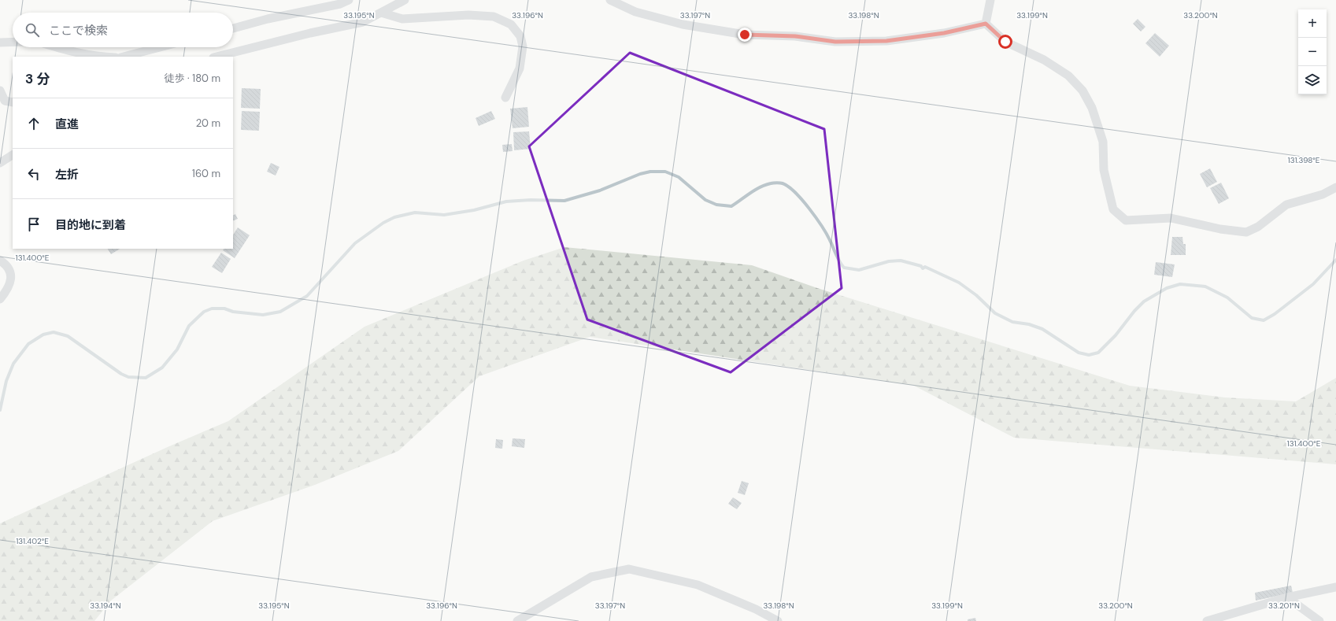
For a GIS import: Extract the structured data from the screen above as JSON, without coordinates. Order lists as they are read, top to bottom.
{
  "page": {
    "map_buttons": ["+", "−"],
    "search": "ここで検索",
    "heading": ["3 分", "徒歩 · 180 m"],
    "list": [
      ["直進", "20 m"],
      ["左折", "160 m"],
      "目的地に到着"
    ]
  },
  "coordinates": [
    "33.195°N",
    "33.196°N",
    "33.197°N",
    "33.198°N",
    "33.199°N",
    "33.200°N",
    "131.398°E",
    "131.400°E",
    "131.402°E",
    "33.194°N",
    "33.201°N"
  ]
}
